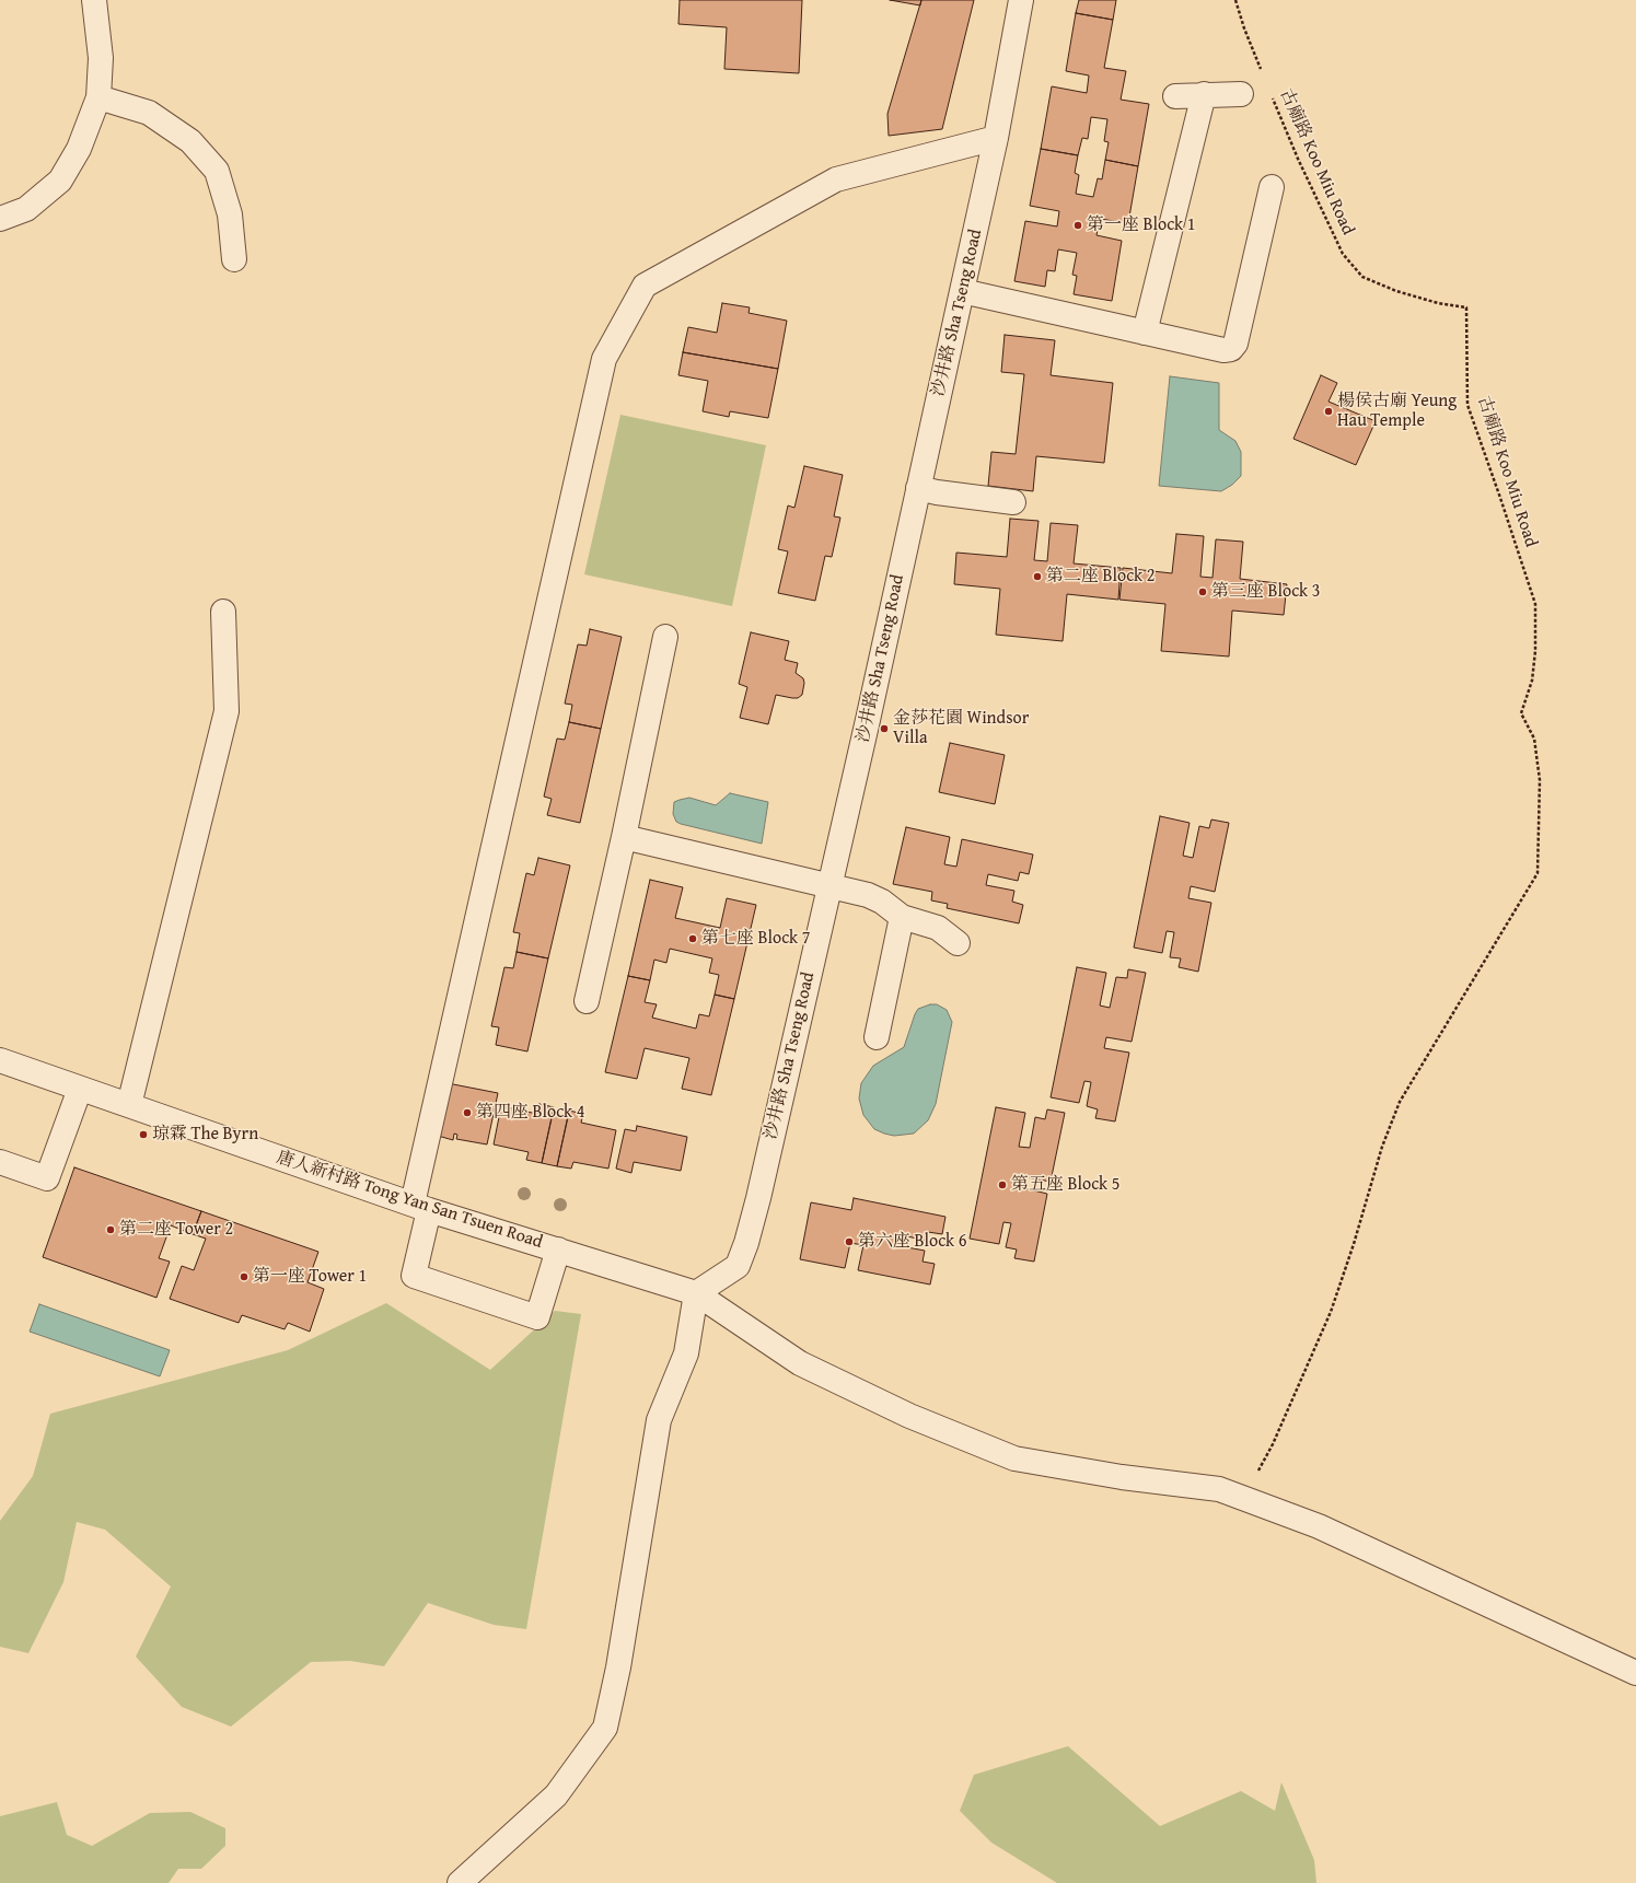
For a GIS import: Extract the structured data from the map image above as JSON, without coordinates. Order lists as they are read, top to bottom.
{
  "streets": {
    "street": ["沙井路 Sha Tseng Road", "唐人新村路 Tong Yan San Tsuen Road"],
    "path": ["古廟路 Koo Miu Road"]
  },
  "crossings": [
    ["古廟路 Koo Miu Road", "唐人新村路 Tong Yan San Tsuen Road"],
    ["沙井路 Sha Tseng Road", "唐人新村路 Tong Yan San Tsuen Road"]
  ],
  "places": [
    "第一座 Block 1",
    "楊侯古廟 Yeung Hau Temple",
    "第二座 Block 2",
    "第三座 Block 3",
    "金莎花園 Windsor Villa",
    "第七座 Block 7",
    "第四座 Block 4",
    "琼霖 The Byrn",
    "第五座 Block 5",
    "第二座 Tower 2",
    "第六座 Block 6",
    "第一座 Tower 1"
  ]
}
